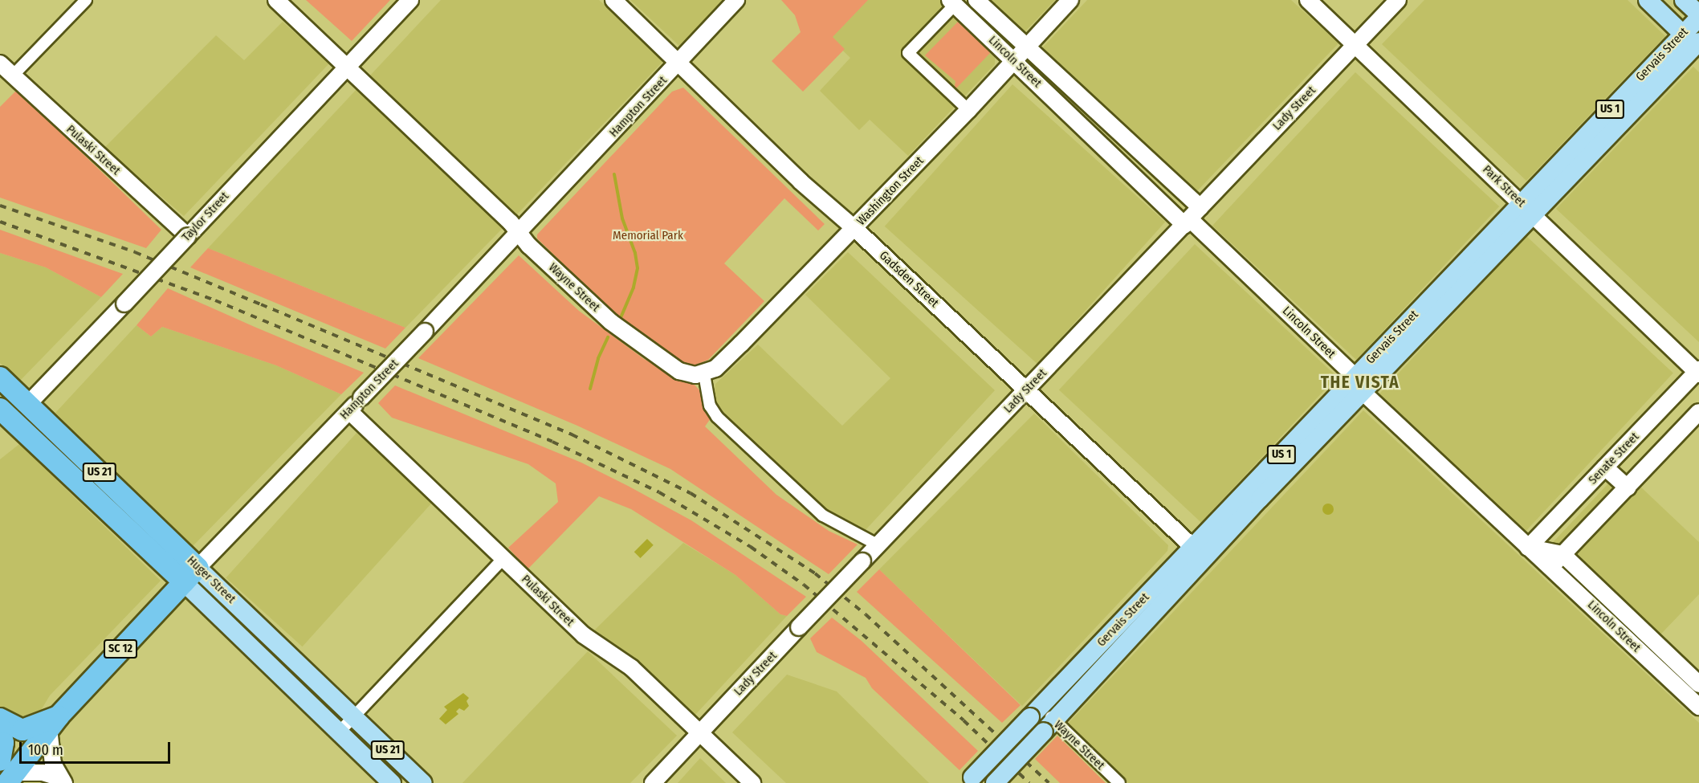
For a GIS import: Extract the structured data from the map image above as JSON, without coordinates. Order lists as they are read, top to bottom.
{
  "streets": {
    "highway": [
      "Hampton Street",
      "Taylor Street",
      "US 21",
      "Huger Street",
      "SC 12"
    ],
    "main road": ["Gervais Street"],
    "street": [
      "Lincoln Street",
      "Lady Street",
      "Pulaski Street",
      "Park Street",
      "Washington Street",
      "Gadsden Street",
      "Wayne Street",
      "Senate Street"
    ]
  },
  "crossings": [
    ["Gervais Street", "Lincoln Street"],
    ["Gervais Street", "Park Street"],
    ["Gervais Street", "Gadsden Street"],
    ["Gervais Street", "Wayne Street"],
    ["Lincoln Street", "Lady Street"],
    ["Lincoln Street", "Washington Street"],
    ["Lincoln Street", "Senate Street"],
    ["Hampton Street", "Pulaski Street"],
    ["Hampton Street", "Gadsden Street"],
    ["Hampton Street", "Wayne Street"],
    ["Hampton Street", "Huger Street"],
    ["Lady Street", "Pulaski Street"],
    ["Lady Street", "Park Street"],
    ["Lady Street", "Gadsden Street"],
    ["Pulaski Street", "Taylor Street"],
    ["Park Street", "Senate Street"],
    ["Washington Street", "Gadsden Street"],
    ["Washington Street", "Wayne Street"],
    ["Taylor Street", "Wayne Street"],
    ["Taylor Street", "Huger Street"]
  ],
  "districts": ["THE VISTA"],
  "parks": ["Memorial Park"],
  "scale_bar": "100 m"
}
